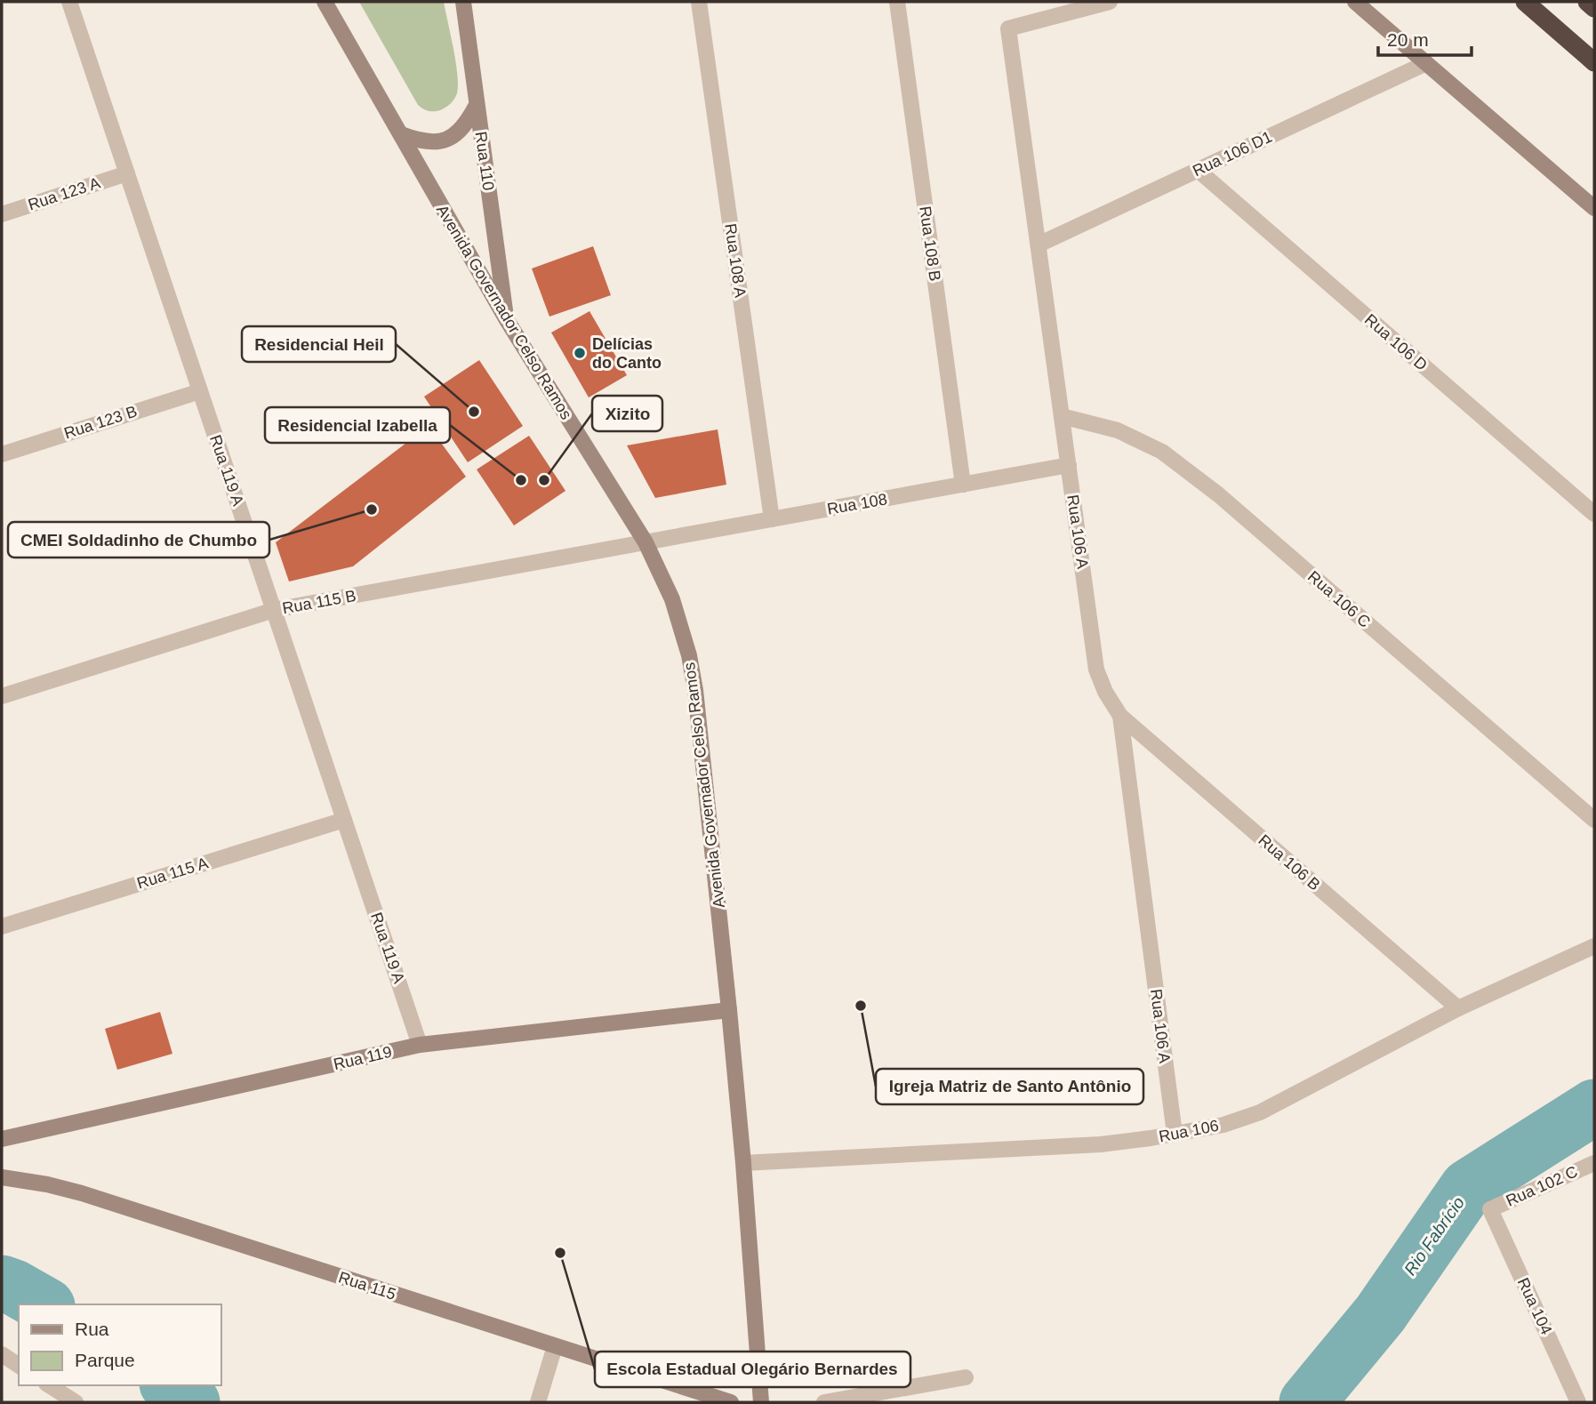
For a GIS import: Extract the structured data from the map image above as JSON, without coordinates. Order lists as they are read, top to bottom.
{
  "streets": {
    "main road": [
      "Rua 110",
      "Avenida Governador Celso Ramos",
      "Rua 119",
      "Rua 115"
    ],
    "street": [
      "Rua 106 D1",
      "Rua 123 A",
      "Rua 108 B",
      "Rua 108 A",
      "Rua 106 D",
      "Rua 123 B",
      "Rua 119 A",
      "Rua 108",
      "Rua 106 A",
      "Rua 106 C",
      "Rua 115 B",
      "Rua 106 B",
      "Rua 115 A",
      "Rua 106",
      "Rua 102 C",
      "Rua 104"
    ]
  },
  "crossings": [
    ["Rua 106 D1", "Rua 106 D"],
    ["Rua 106 D1", "Rua 106 A"],
    ["Rua 110", "Avenida Governador Celso Ramos"],
    ["Rua 123 A", "Rua 119 A"],
    ["Rua 108 B", "Rua 108"],
    ["Rua 108 A", "Rua 108"],
    ["Avenida Governador Celso Ramos", "Rua 108"],
    ["Avenida Governador Celso Ramos", "Rua 115 B"],
    ["Avenida Governador Celso Ramos", "Rua 119"],
    ["Avenida Governador Celso Ramos", "Rua 106"],
    ["Rua 123 B", "Rua 119 A"],
    ["Rua 119 A", "Rua 115 B"],
    ["Rua 119 A", "Rua 115 A"],
    ["Rua 119 A", "Rua 119"],
    ["Rua 108", "Rua 106 A"],
    ["Rua 108", "Rua 115 B"],
    ["Rua 106 A", "Rua 106 C"],
    ["Rua 106 A", "Rua 106 B"],
    ["Rua 106 A", "Rua 106"],
    ["Rua 106 B", "Rua 106"],
    ["Rua 102 C", "Rua 104"]
  ],
  "water": ["Rio Fabrício"],
  "places": [
    "Delícias do Canto",
    "Residencial Heil",
    "Residencial Izabella",
    "Xizito",
    "CMEI Soldadinho de Chumbo",
    "Igreja Matriz de Santo Antônio",
    "Escola Estadual Olegário Bernardes"
  ],
  "legend": ["Rua", "Parque"],
  "scale_bar": "20 m"
}
